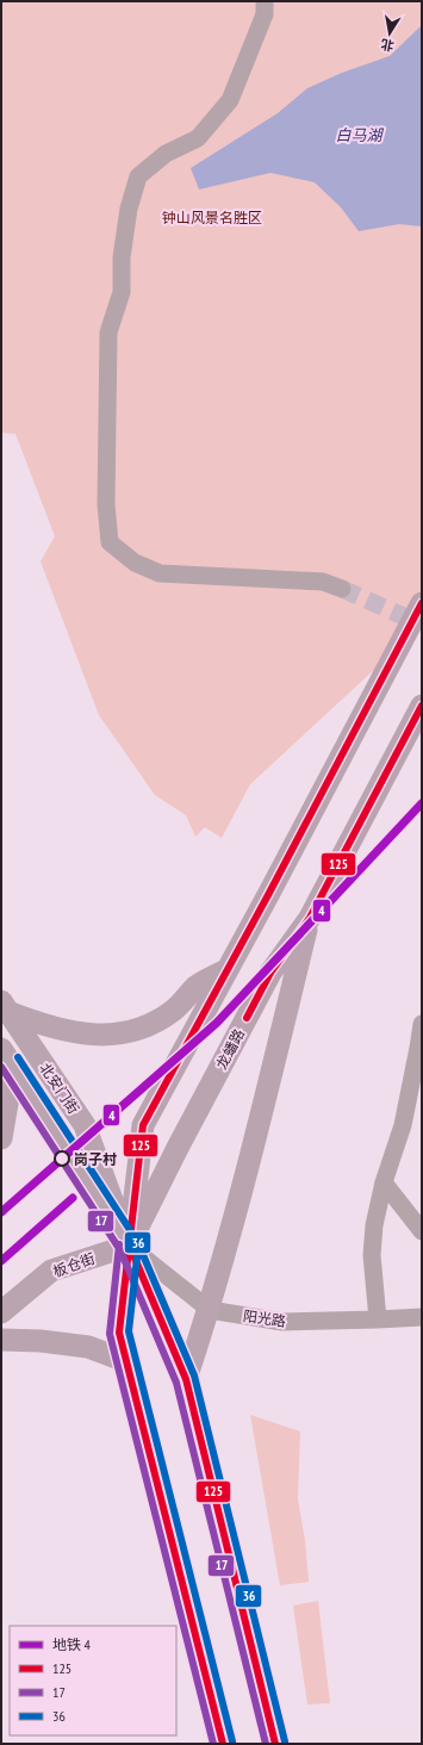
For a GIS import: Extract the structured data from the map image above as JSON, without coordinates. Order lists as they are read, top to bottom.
{
  "streets": {
    "main road": ["龙蟠路", "北安门街", "板仓街"],
    "street": ["阳光路"]
  },
  "crossings": [
    ["龙蟠路", "北安门街"],
    ["龙蟠路", "板仓街"],
    ["龙蟠路", "阳光路"],
    ["北安门街", "板仓街"],
    ["北安门街", "阳光路"],
    ["板仓街", "阳光路"]
  ],
  "water": ["白马湖"],
  "parks": ["钟山风景名胜区"],
  "places": ["岗子村"],
  "lines": [
    "transit line 125",
    "metro line 4",
    "transit line 36",
    "transit line 17"
  ],
  "legend": [
    "地铁 4",
    "125",
    "17",
    "36"
  ],
  "north": "bottom"
}
